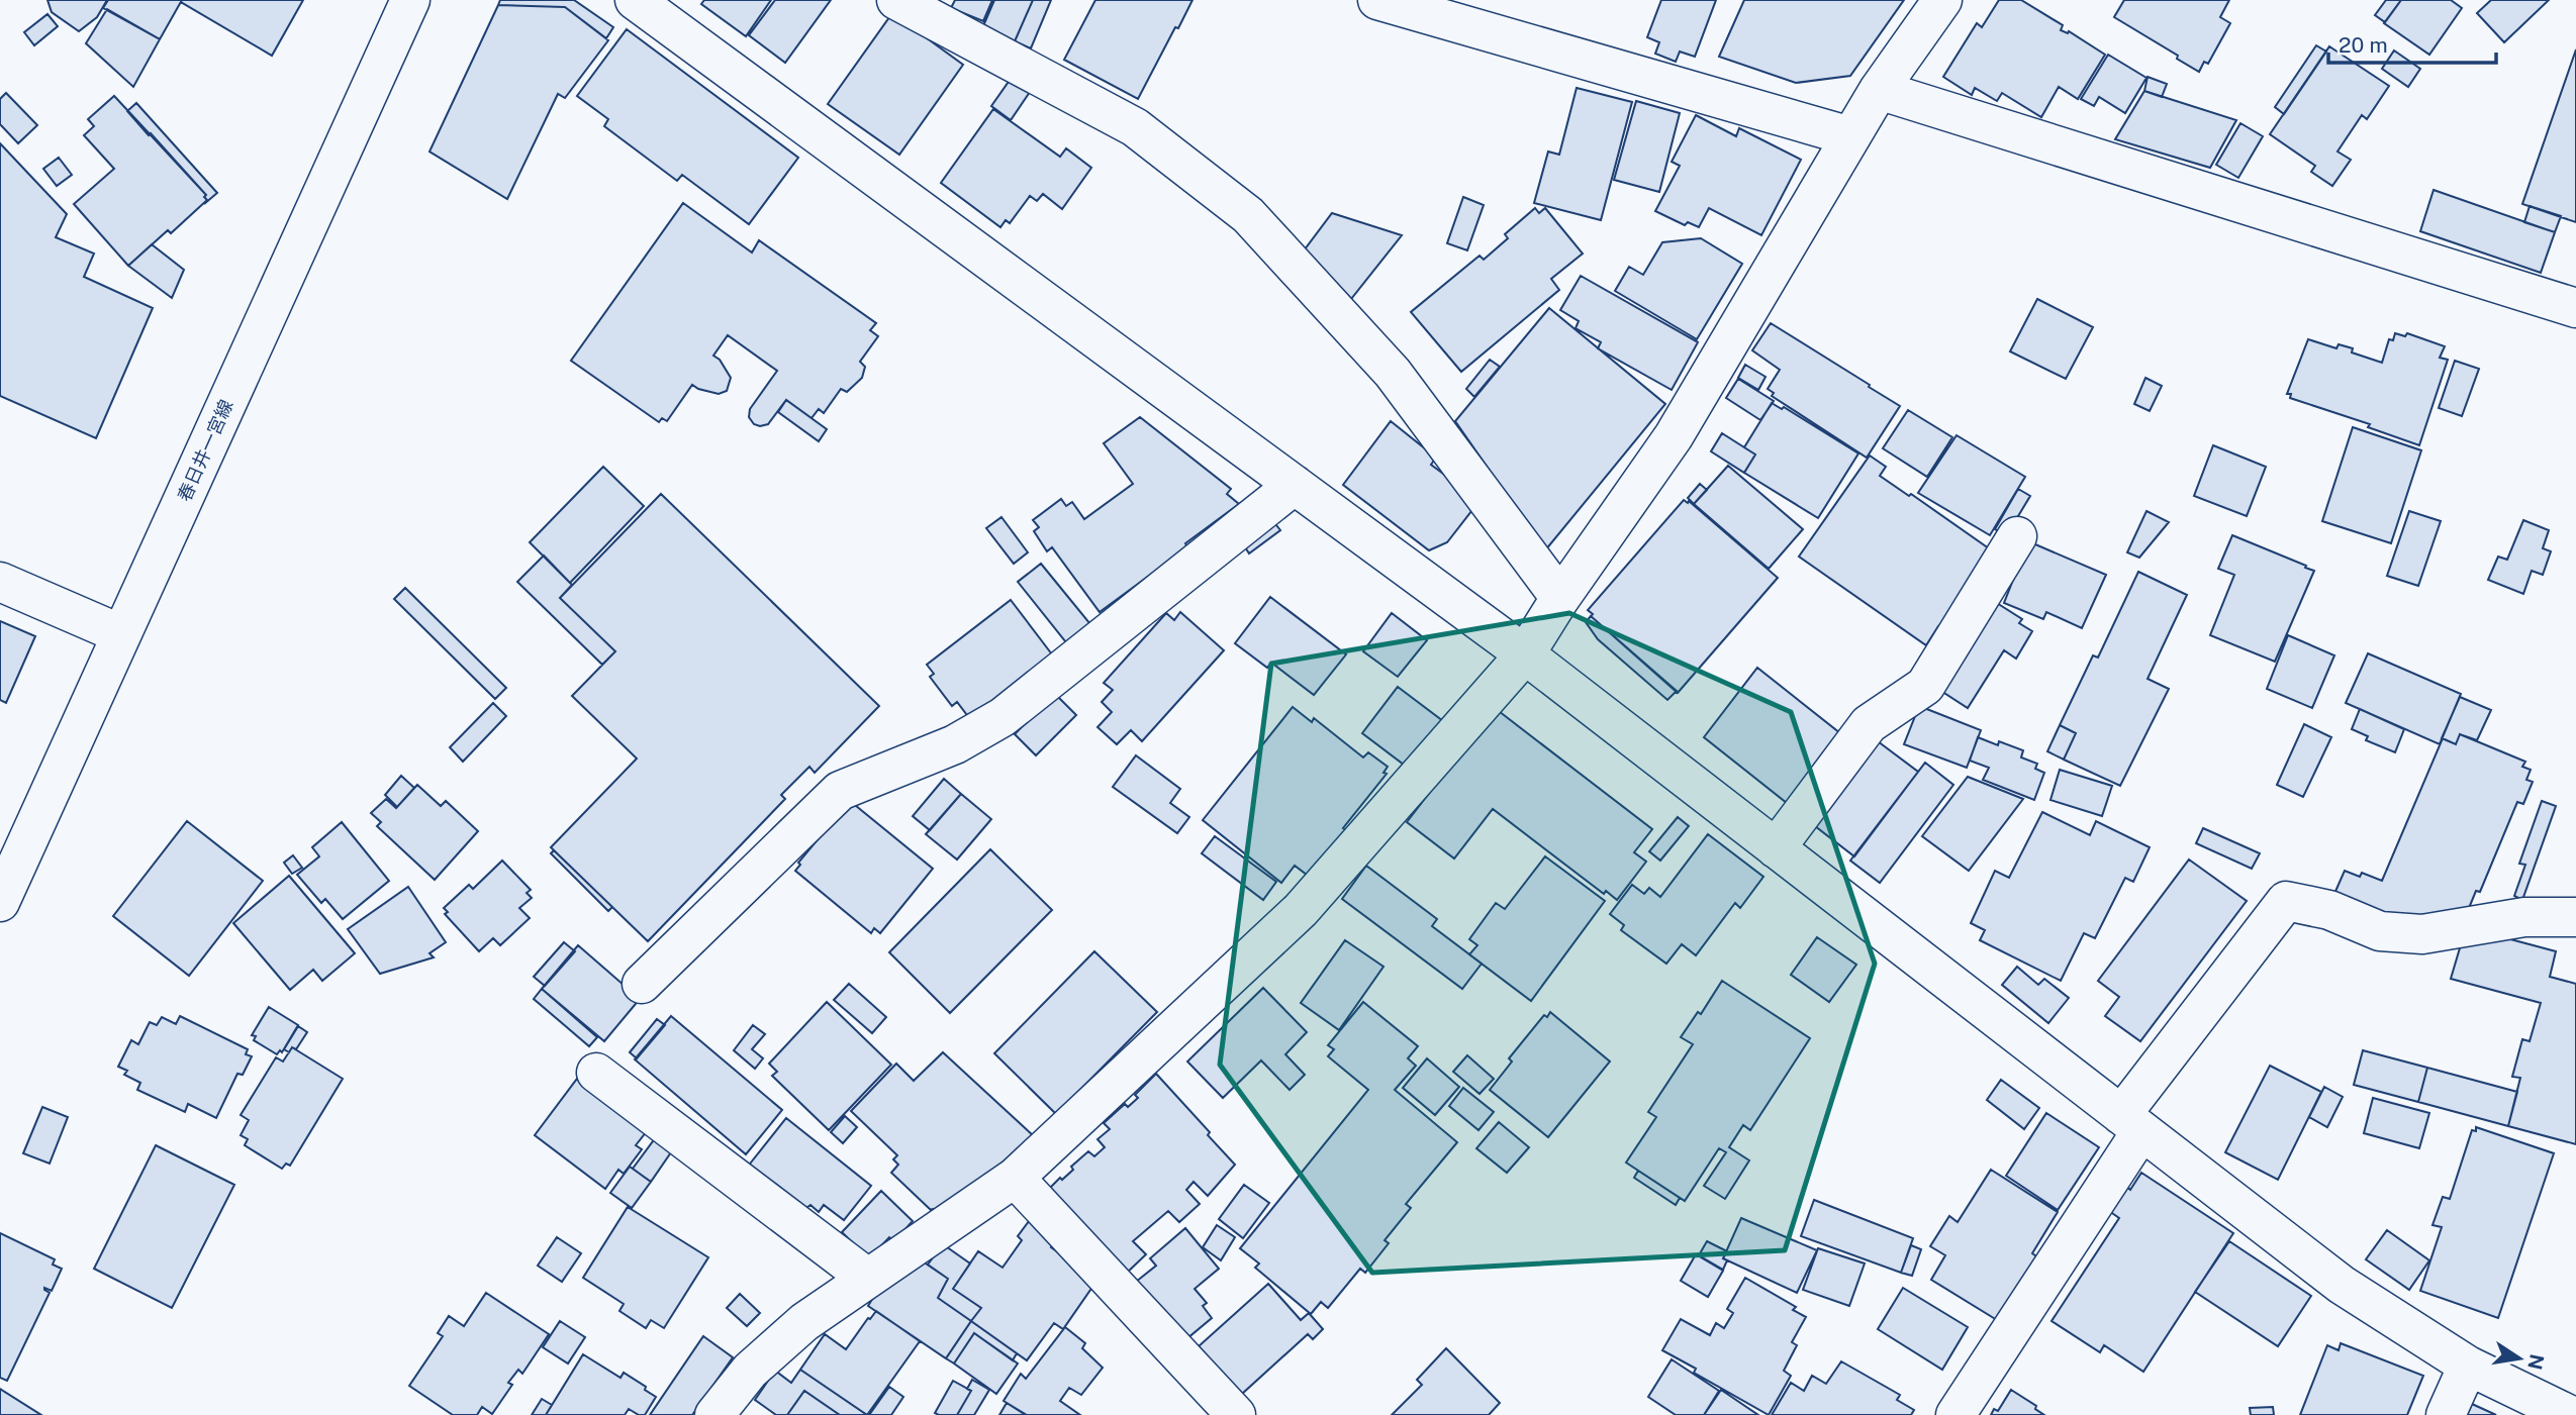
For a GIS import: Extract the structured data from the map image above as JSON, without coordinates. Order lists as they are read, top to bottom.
{
  "streets": {
    "street": ["春日井一宮線"]
  },
  "scale_bar": "20 m",
  "north": "right"
}
